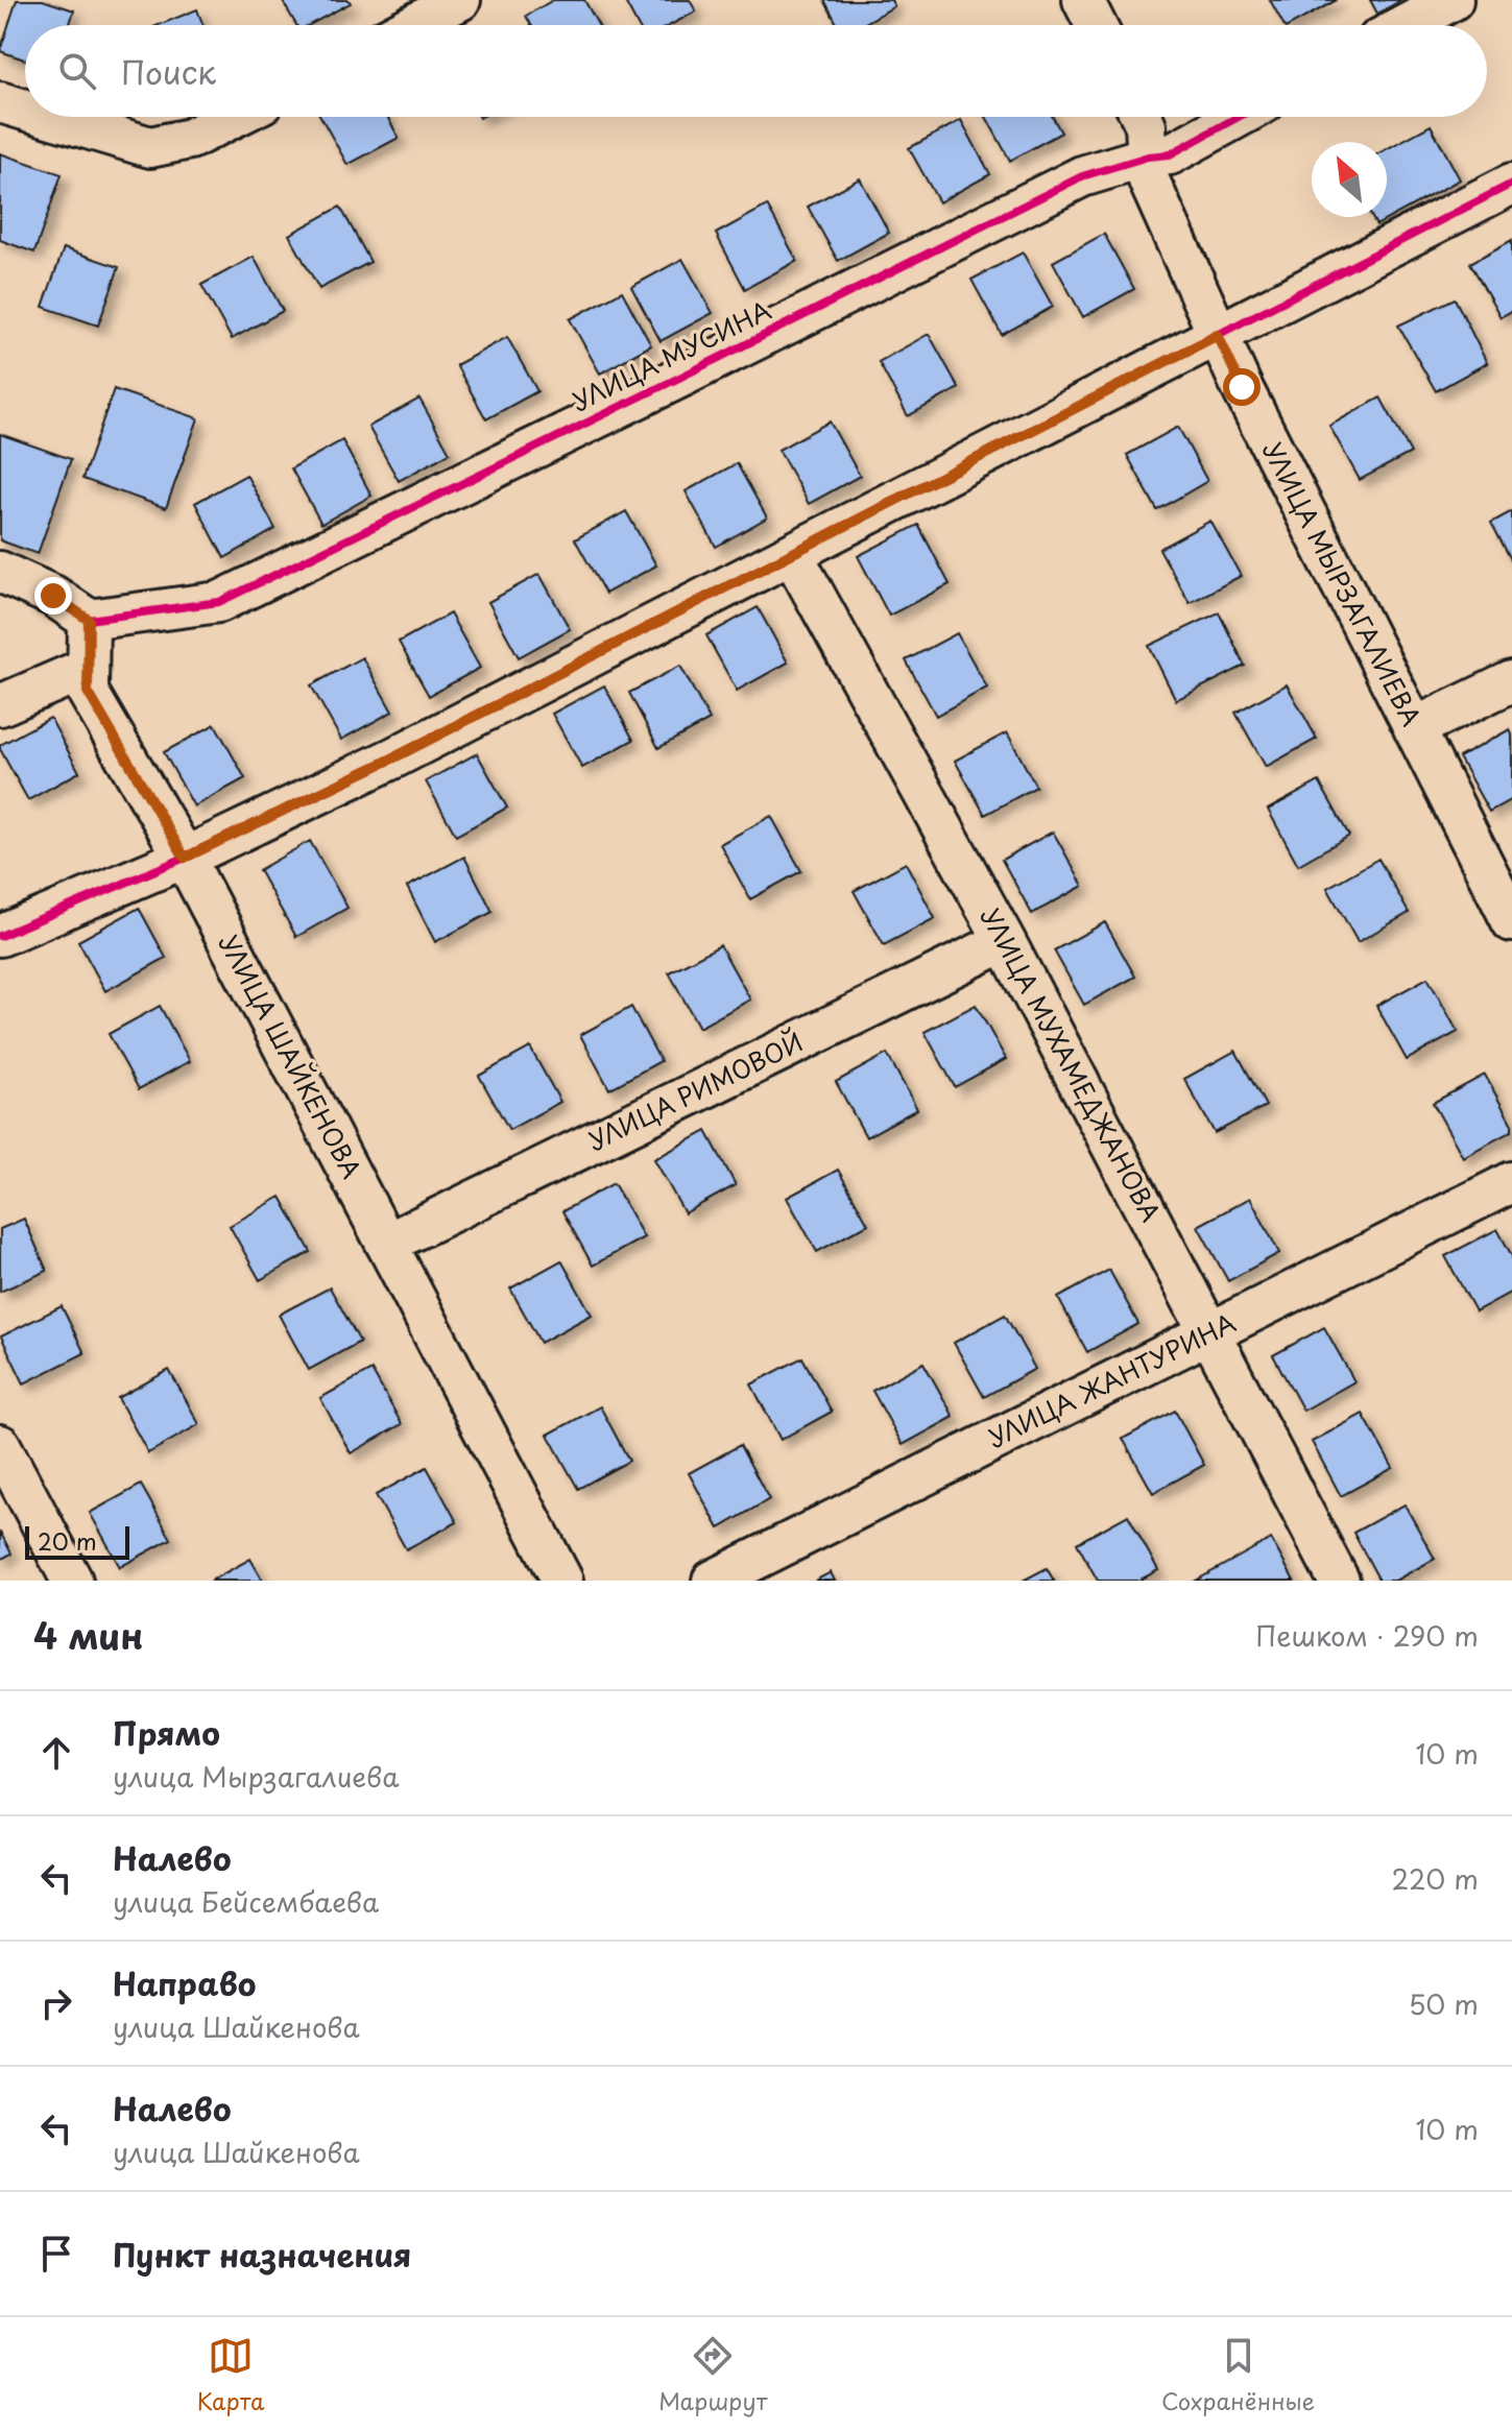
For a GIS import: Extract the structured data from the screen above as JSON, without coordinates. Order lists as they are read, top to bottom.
{
  "streets": {
    "street": [
      "УЛИЦА МУСИНА",
      "УЛИЦА МЫРЗАГАЛИЕВА",
      "УЛИЦА ШАЙКЕНОВА",
      "УЛИЦА МУХАМЕДЖАНОВА",
      "УЛИЦА РИМОВОЙ",
      "УЛИЦА ЖАНТУРИНА"
    ]
  },
  "crossings": [
    ["УЛИЦА МУСИНА", "УЛИЦА МЫРЗАГАЛИЕВА"],
    ["УЛИЦА МУСИНА", "УЛИЦА ШАЙКЕНОВА"],
    ["УЛИЦА ШАЙКЕНОВА", "УЛИЦА РИМОВОЙ"],
    ["УЛИЦА МУХАМЕДЖАНОВА", "УЛИЦА РИМОВОЙ"],
    ["УЛИЦА МУХАМЕДЖАНОВА", "УЛИЦА ЖАНТУРИНА"]
  ],
  "scale_bar": "20 m",
  "north": "top left",
  "page": {
    "search": "Поиск",
    "scale": "20 m",
    "heading": ["4 мин", "Пешком · 290 m"],
    "list": [
      ["Прямо", "улица Мырзагалиева", "10 m"],
      ["Налево", "улица Бейсембаева", "220 m"],
      ["Направо", "улица Шайкенова", "50 m"],
      ["Налево", "улица Шайкенова", "10 m"],
      "Пункт назначения"
    ],
    "nav": ["Карта", "Маршрут", "Сохранённые"]
  }
}
